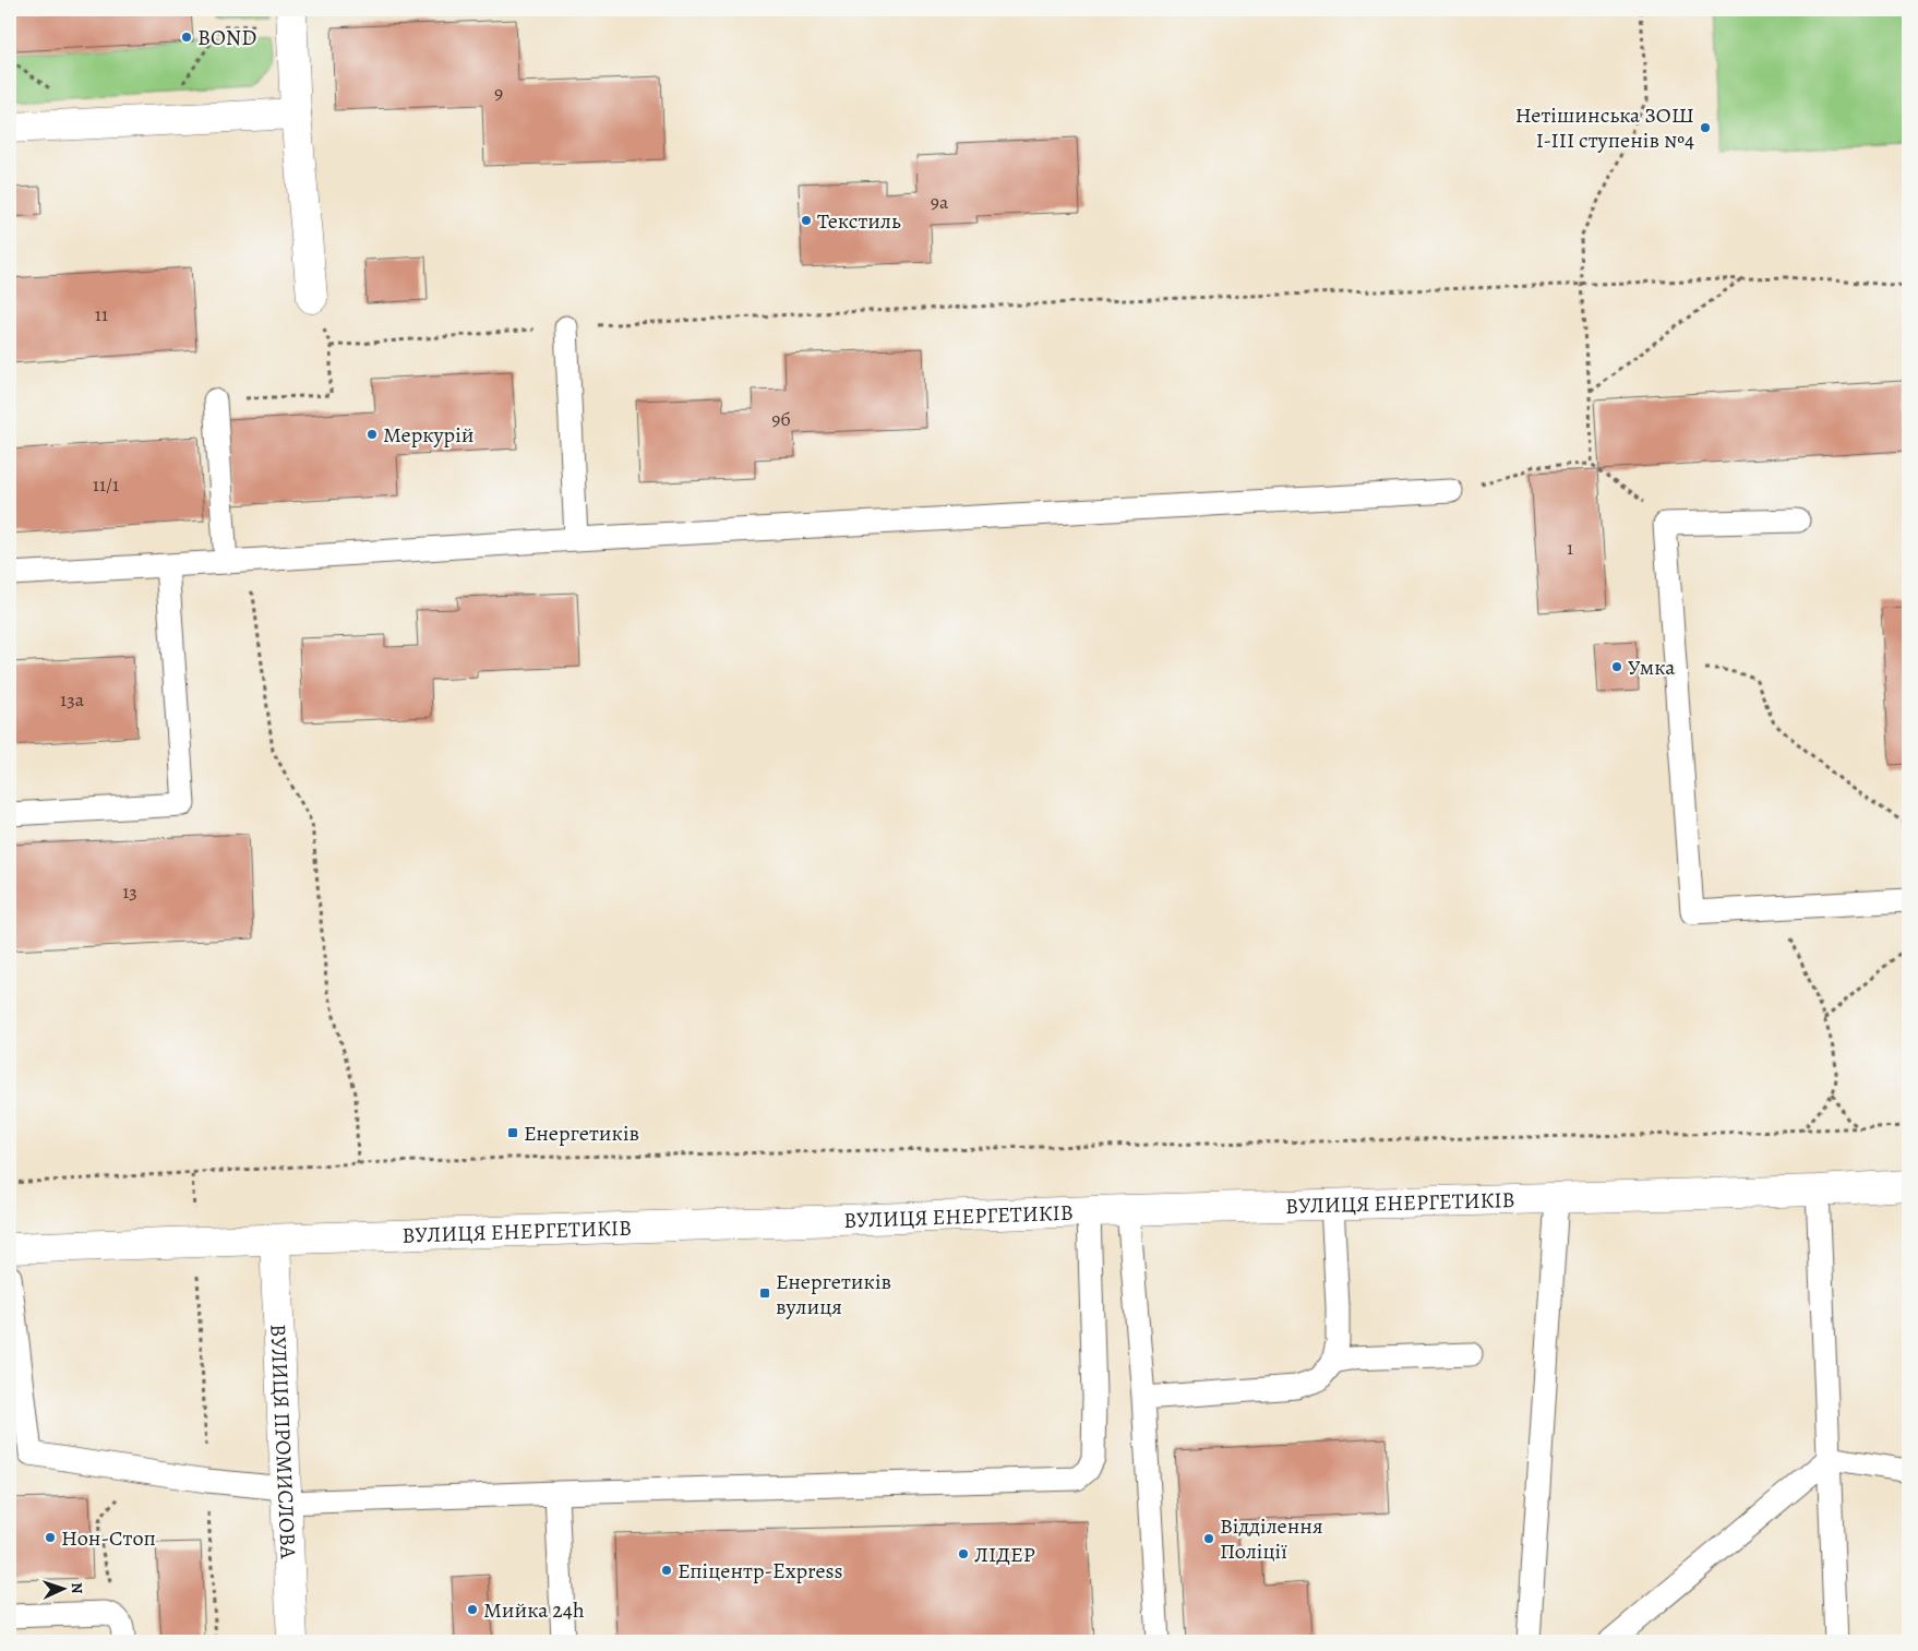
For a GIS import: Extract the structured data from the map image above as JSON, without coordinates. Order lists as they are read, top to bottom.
{
  "streets": {
    "main road": ["ВУЛИЦЯ ЕНЕРГЕТИКІВ", "ВУЛИЦЯ ПРОМИСЛОВА"]
  },
  "crossings": [
    ["ВУЛИЦЯ ЕНЕРГЕТИКІВ", "ВУЛИЦЯ ПРОМИСЛОВА"]
  ],
  "places": {
    "other": [
      "BOND",
      "Нетішинська ЗОШ І-ІІІ ступенів №4",
      "Текстиль",
      "Меркурій",
      "Умка",
      "Нон-Стоп",
      "Відділення Поліції",
      "ЛІДЕР",
      "Епіцентр-Express",
      "Мийка 24һ"
    ],
    "transit": ["Енергетиків", "Енергетиків вулиця"]
  },
  "house_numbers": [
    "9",
    "9а",
    "11",
    "9б",
    "11/1",
    "1",
    "13а",
    "13"
  ],
  "north": "right"
}
